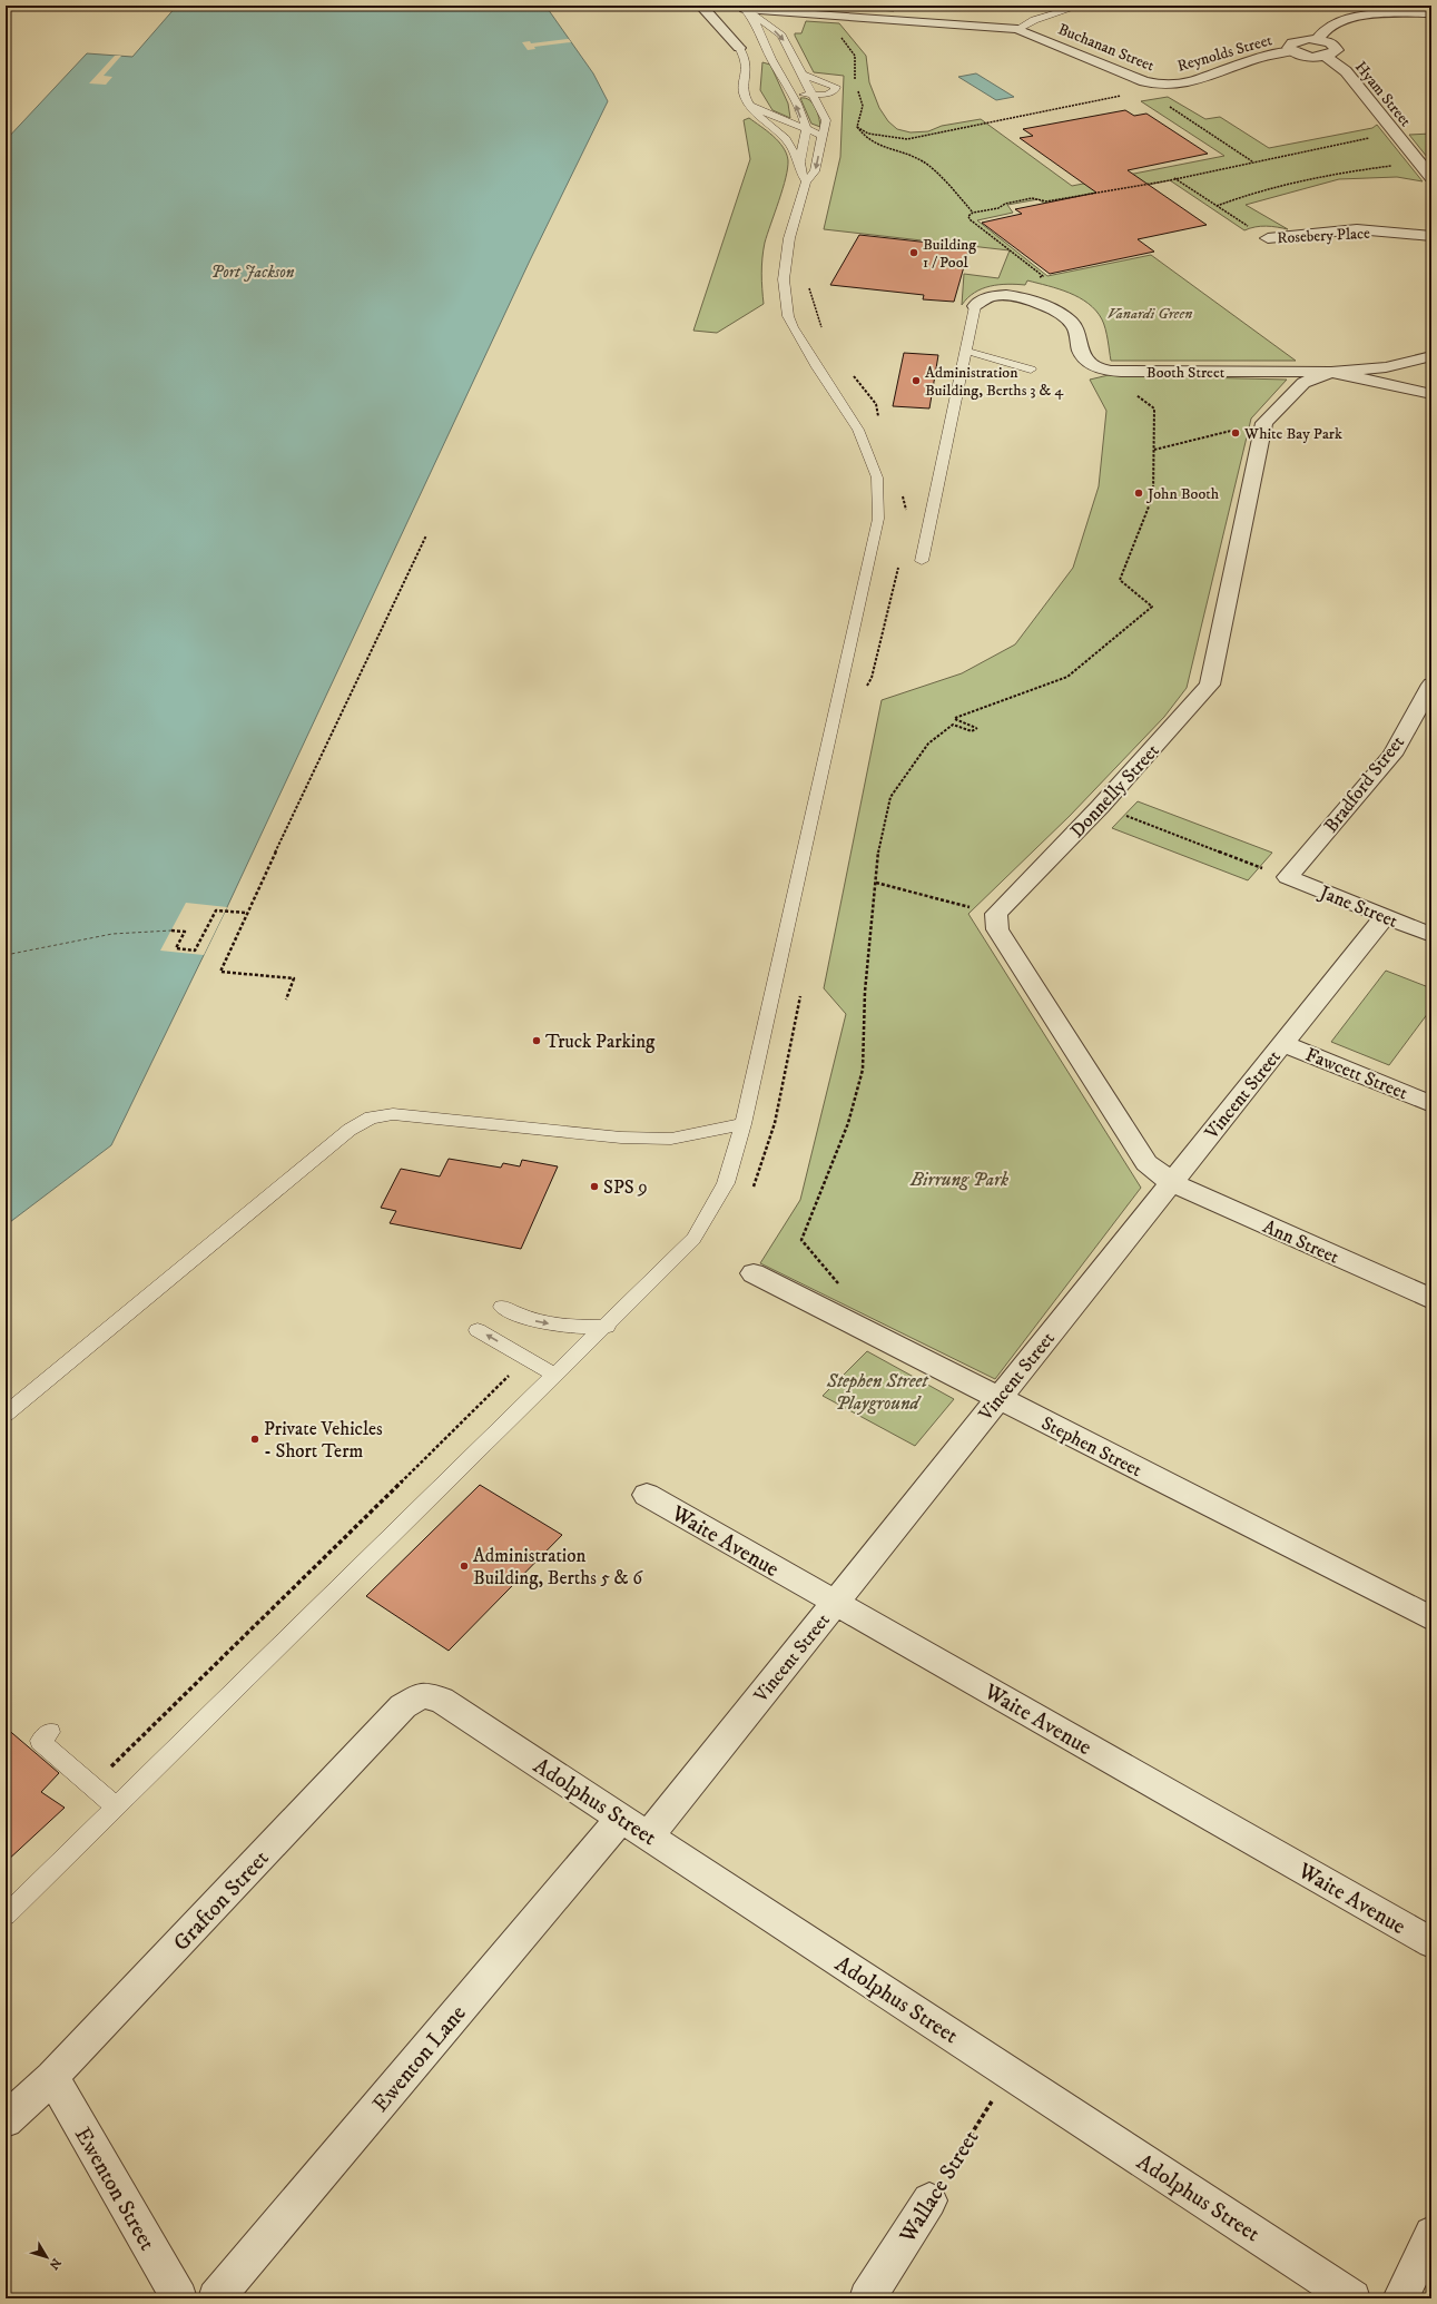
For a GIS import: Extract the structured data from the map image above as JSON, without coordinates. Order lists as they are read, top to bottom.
{
  "streets": {
    "street": [
      "Buchanan Street",
      "Reynolds Street",
      "Hyam Street",
      "Rosebery Place",
      "Booth Street",
      "Bradford Street",
      "Donnelly Street",
      "Jane Street",
      "Fawcett Street",
      "Vincent Street",
      "Ann Street",
      "Stephen Street",
      "Waite Avenue",
      "Adolphus Street",
      "Grafton Street",
      "Ewenton Lane",
      "Wallace Street",
      "Ewenton Street"
    ]
  },
  "crossings": [
    ["Buchanan Street", "Reynolds Street"],
    ["Bradford Street", "Jane Street"],
    ["Jane Street", "Vincent Street"],
    ["Fawcett Street", "Vincent Street"],
    ["Vincent Street", "Ann Street"],
    ["Vincent Street", "Stephen Street"],
    ["Vincent Street", "Waite Avenue"],
    ["Vincent Street", "Adolphus Street"],
    ["Adolphus Street", "Grafton Street"],
    ["Adolphus Street", "Ewenton Lane"],
    ["Adolphus Street", "Wallace Street"],
    ["Grafton Street", "Ewenton Street"]
  ],
  "water": ["Port Jackson"],
  "parks": ["Vanardi Green", "Birrung Park", "Stephen Street Playground"],
  "places": [
    "Building 1 / Pool",
    "Administration Building, Berths 3 & 4",
    "White Bay Park",
    "John Booth",
    "Truck Parking",
    "SPS 9",
    "Private Vehicles - Short Term",
    "Administration Building, Berths 5 & 6"
  ],
  "north": "bottom right"
}
